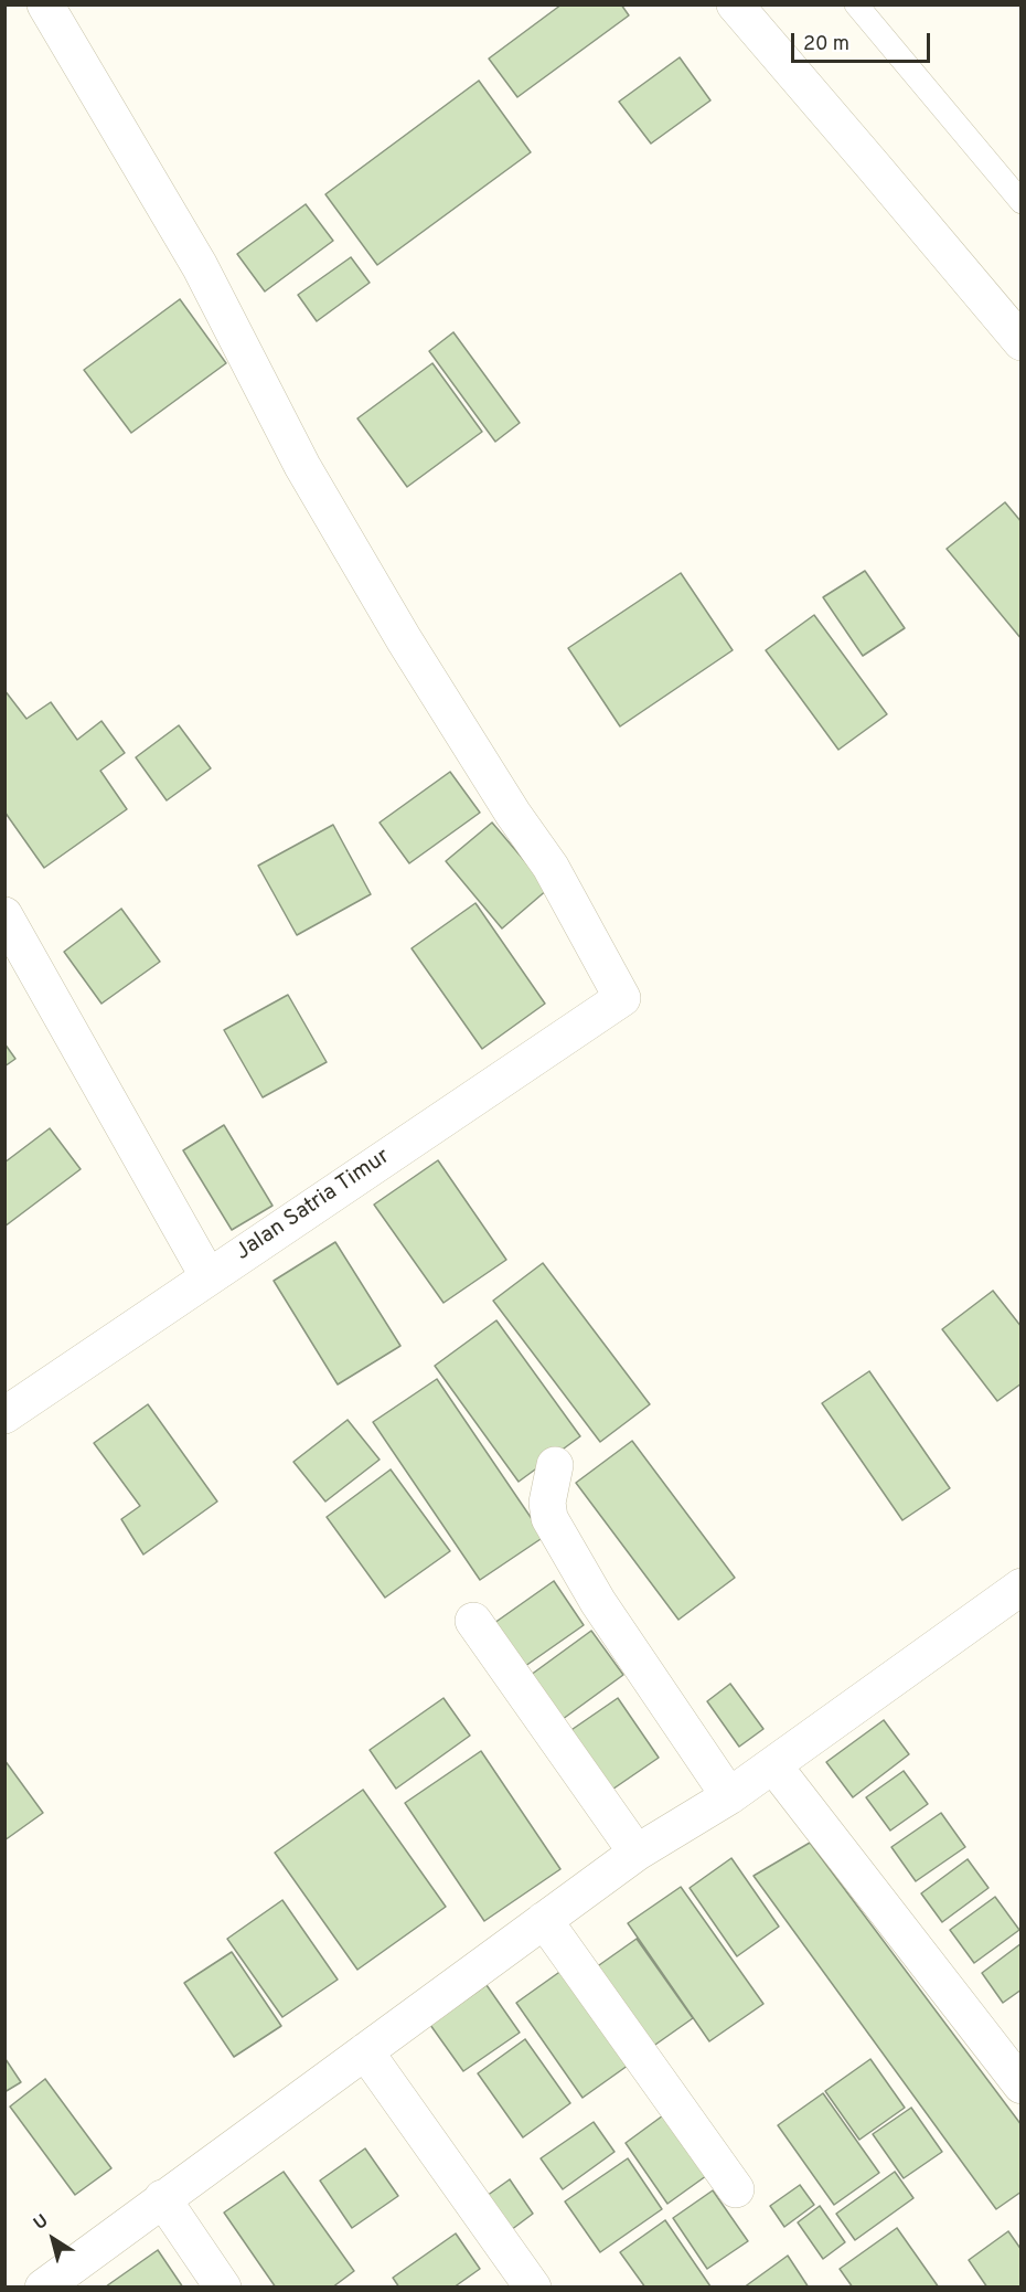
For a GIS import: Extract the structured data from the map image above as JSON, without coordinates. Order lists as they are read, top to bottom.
{
  "streets": {
    "street": ["Jalan Satria Timur"]
  },
  "scale_bar": "20 m",
  "north": "top left"
}
